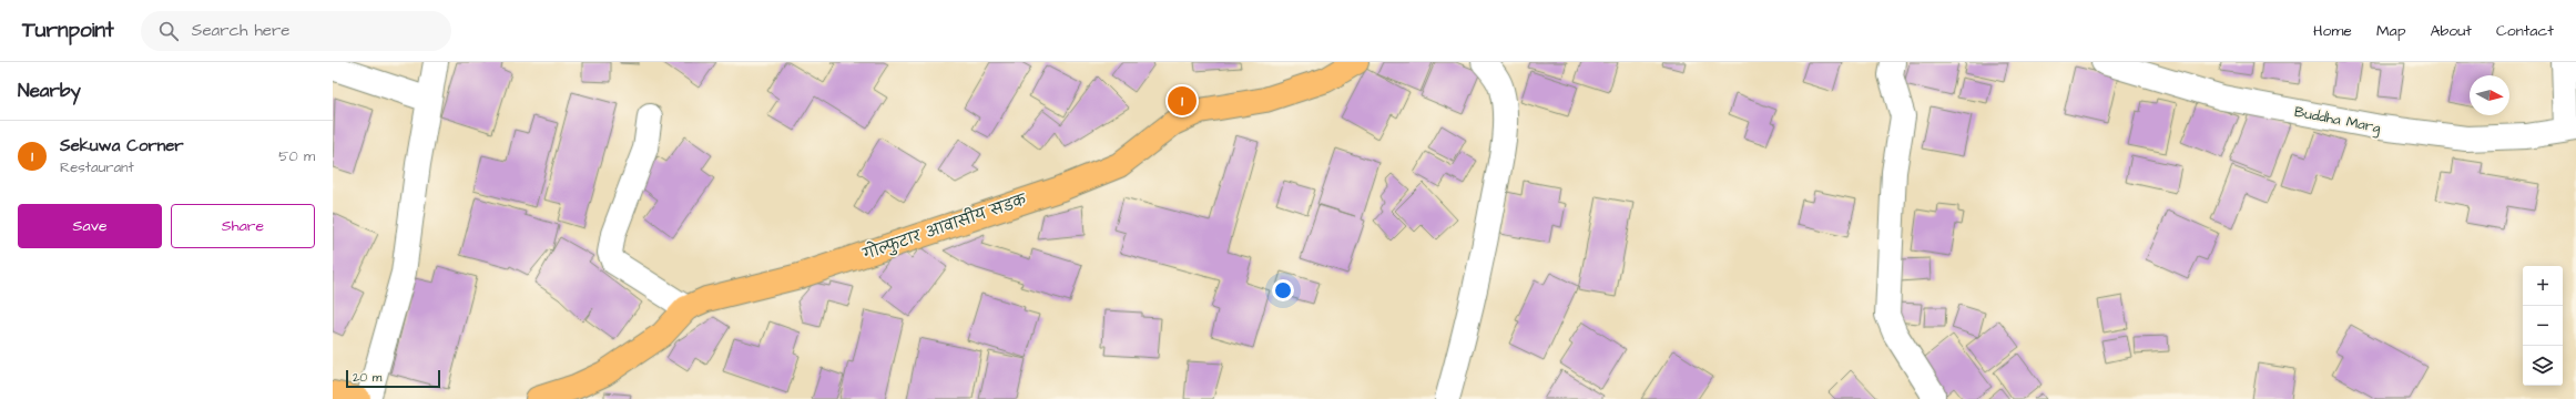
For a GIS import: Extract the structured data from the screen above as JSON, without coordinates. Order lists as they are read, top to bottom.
{
  "streets": {
    "main road": ["गोल्फुटार आवासीय सडक"],
    "street": ["Buddha Marg"]
  },
  "scale_bar": "20 m",
  "north": "right",
  "page": {
    "header": "Turnpoint",
    "search": "Search here",
    "nav": [
      "Home",
      "Map",
      "About",
      "Contact"
    ],
    "heading": "Nearby",
    "pins": "1",
    "list": [
      {
        "mark": "1",
        "name": "Sekuwa Corner",
        "note": "Restaurant",
        "value": "50 m"
      }
    ],
    "buttons": ["Save", "Share"],
    "map_buttons": ["+", "−"],
    "scale": "20 m"
  }
}
